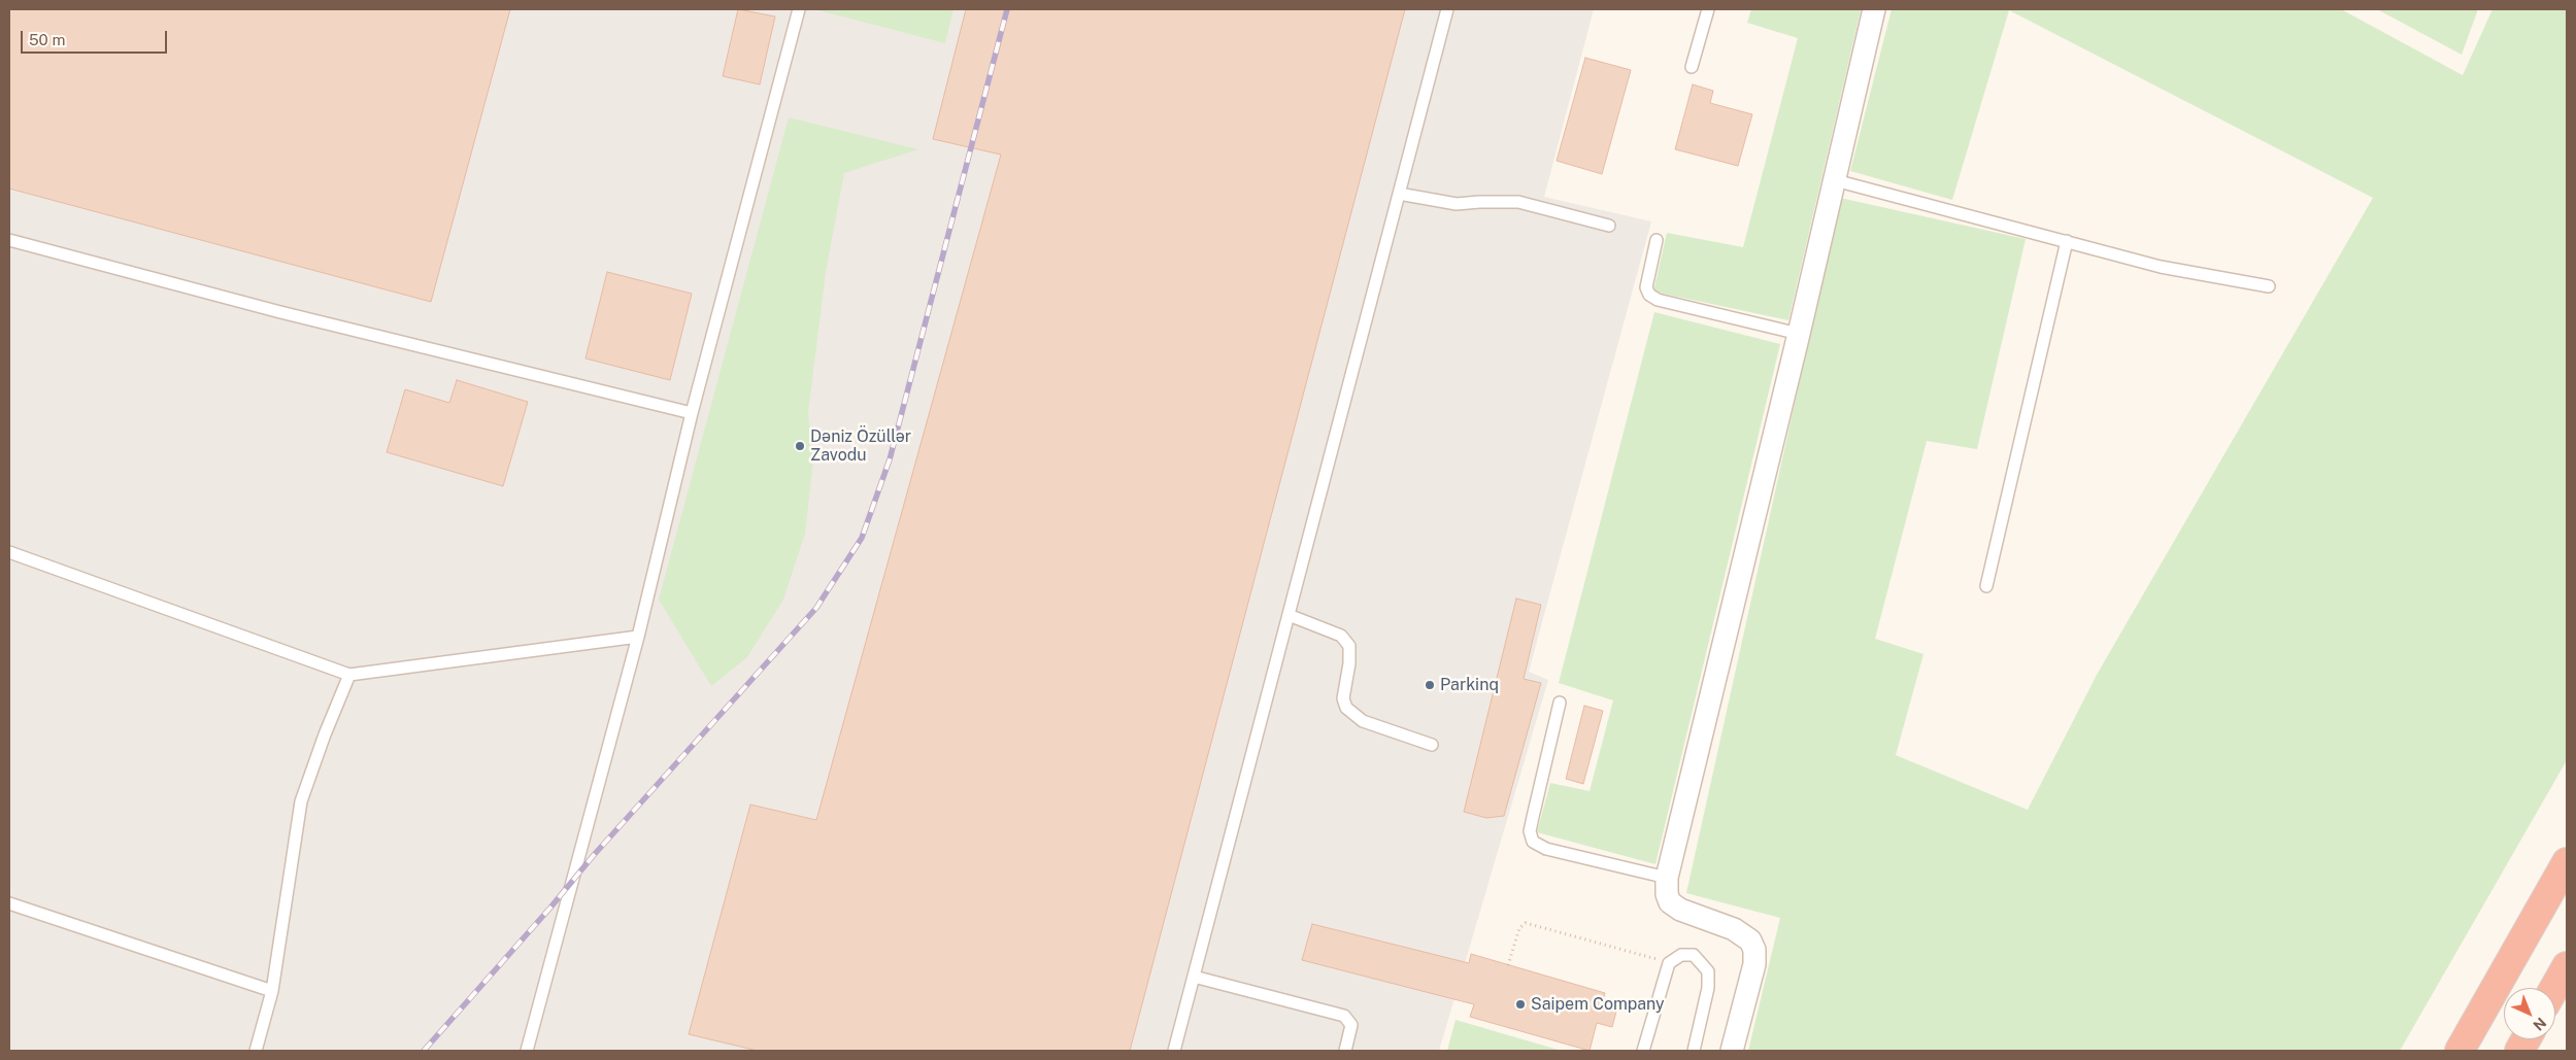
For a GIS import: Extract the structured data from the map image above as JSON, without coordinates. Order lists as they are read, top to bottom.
{
  "places": ["Dəniz Özüllər Zavodu", "Parkinq", "Saipem Company"],
  "scale_bar": "50 m",
  "north": "bottom right"
}
